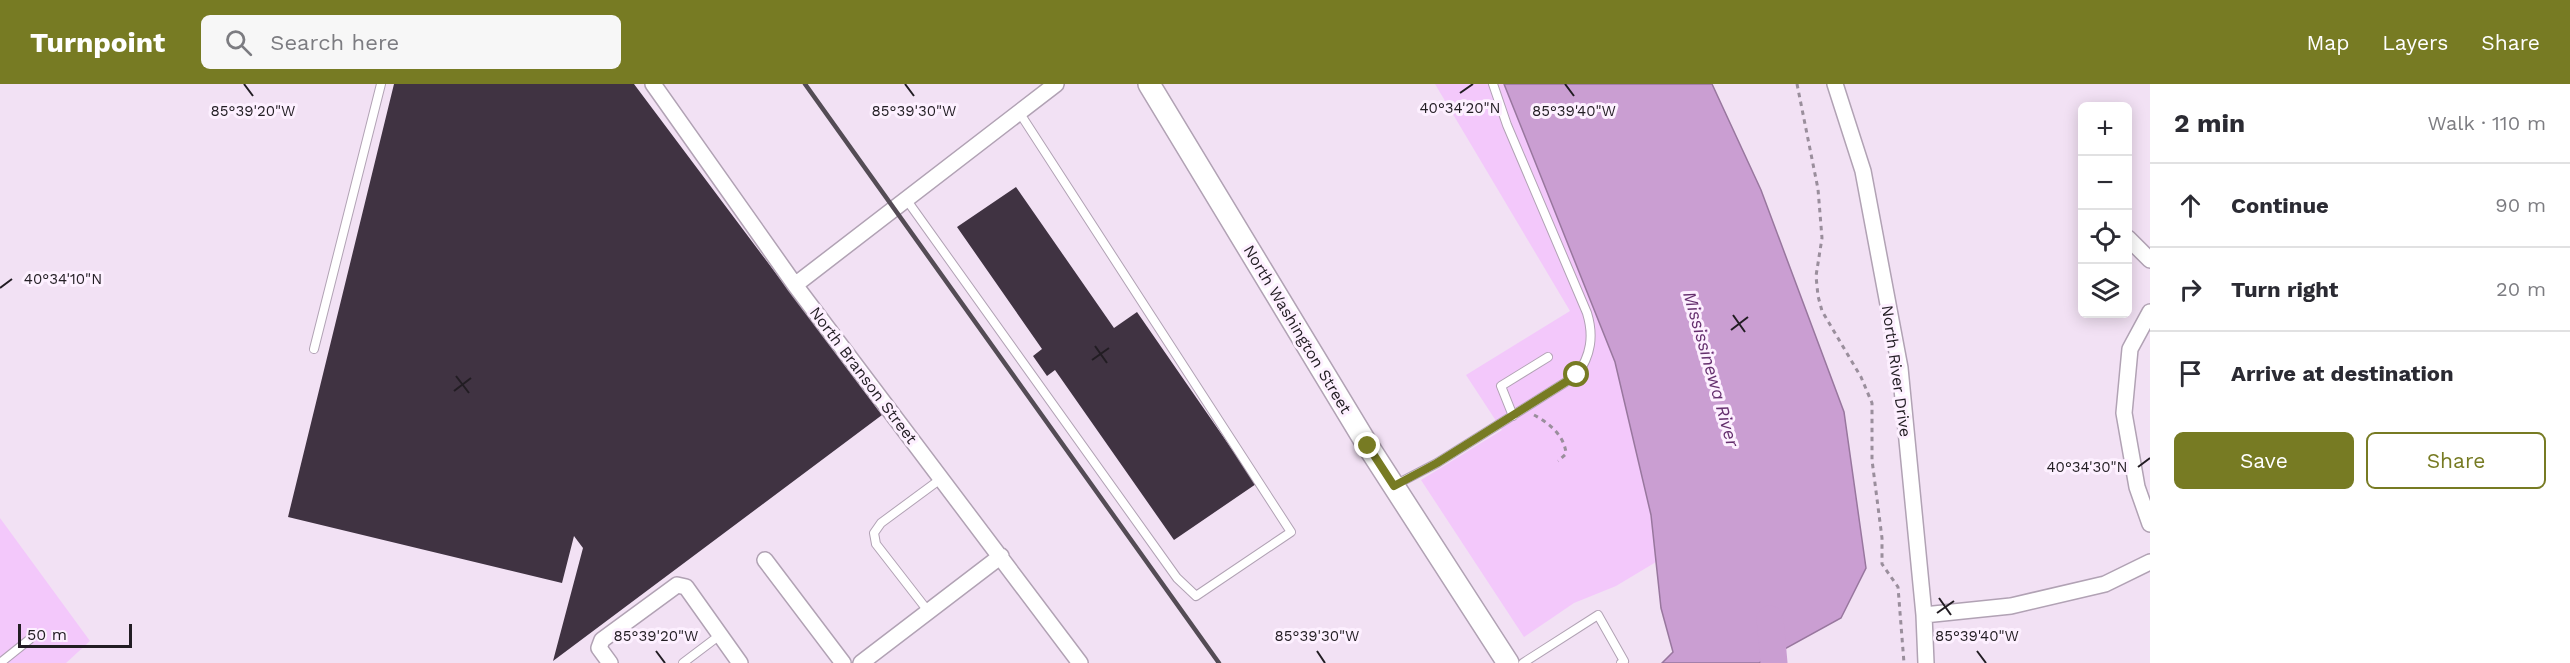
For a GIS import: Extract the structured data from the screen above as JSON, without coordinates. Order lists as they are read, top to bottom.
{
  "streets": {
    "street": ["North Washington Street", "North River Drive", "North Branson Street"]
  },
  "water": ["Mississinewa River"],
  "scale_bar": "50 m",
  "page": {
    "header": "Turnpoint",
    "search": "Search here",
    "nav": ["Map", "Layers", "Share"],
    "heading": ["2 min", "Walk · 110 m"],
    "map_buttons": ["+", "−"],
    "list": [
      ["Continue", "90 m"],
      ["Turn right", "20 m"],
      "Arrive at destination"
    ],
    "buttons": ["Save", "Share"],
    "scale": "50 m"
  },
  "coordinates": [
    "40°34'20\"N",
    "85°39'20\"W",
    "85°39'30\"W",
    "85°39'40\"W",
    "40°34'10\"N",
    "40°34'30\"N"
  ]
}
